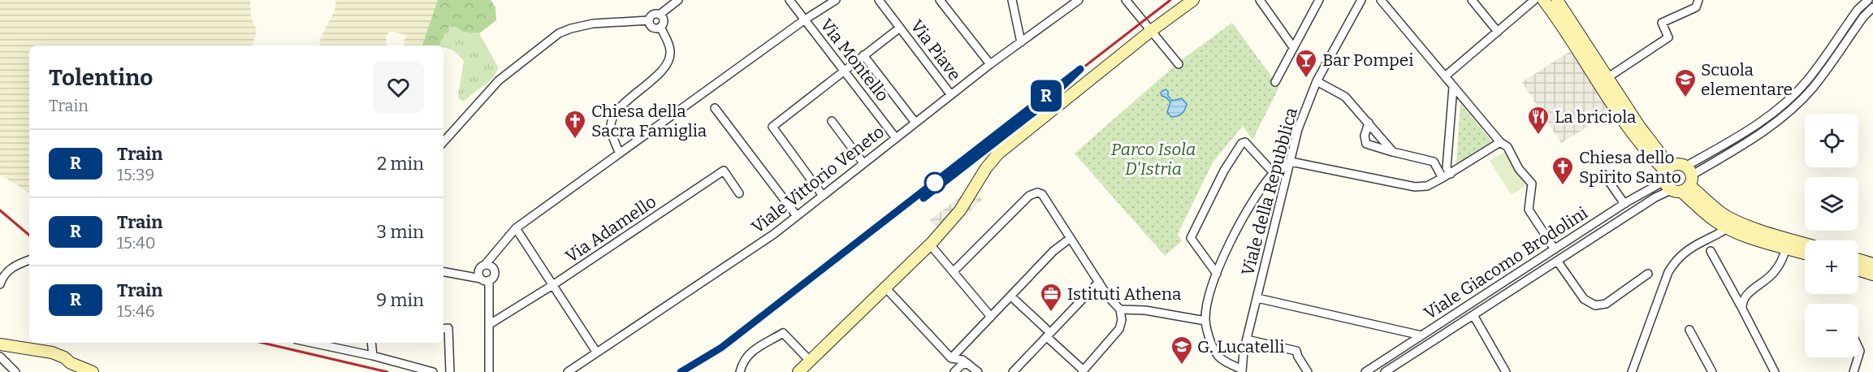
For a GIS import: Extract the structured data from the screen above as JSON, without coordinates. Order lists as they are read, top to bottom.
{
  "streets": {
    "street": [
      "Via Piave",
      "Via Montello",
      "Viale Vittorio Veneto",
      "Viale della Repubblica",
      "Via Adamello",
      "Viale Giacomo Brodolini"
    ]
  },
  "crossings": [
    ["Via Piave", "Viale Vittorio Veneto"],
    ["Via Montello", "Viale Vittorio Veneto"]
  ],
  "parks": ["Parco Isola D'Istria"],
  "places": {
    "bar": ["Bar Pompei"],
    "school or university": ["Scuola elementare", "G. Lucatelli"],
    "restaurant": ["La briciola"],
    "church": ["Chiesa della Sacra Famiglia", "Chiesa dello Spirito Santo"],
    "office": ["Istituti Athena"]
  },
  "page": {
    "on_map": "R",
    "heading": ["Tolentino", "Train"],
    "map_buttons": ["+", "−"],
    "list": [
      {
        "mark": "R",
        "name": "Train",
        "note": "15:39",
        "value": "2 min"
      },
      {
        "mark": "R",
        "name": "Train",
        "note": "15:40",
        "value": "3 min"
      },
      {
        "mark": "R",
        "name": "Train",
        "note": "15:46",
        "value": "9 min"
      }
    ]
  }
}
